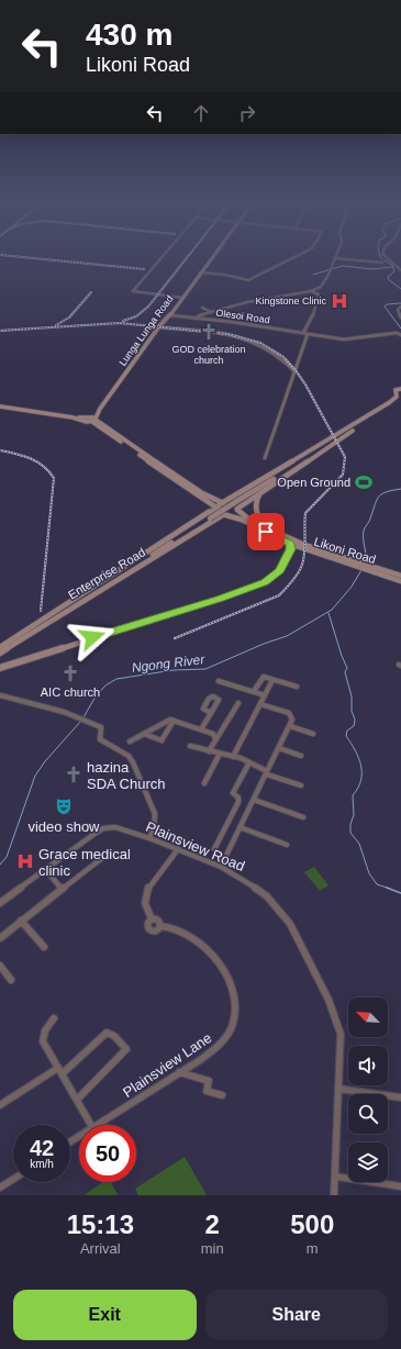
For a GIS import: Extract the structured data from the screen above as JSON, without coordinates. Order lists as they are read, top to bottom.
{
  "streets": {
    "main road": ["Lunga Lunga Road", "Likoni Road", "Enterprise Road"],
    "street": ["Olesoi Road", "Plainsview Road", "Plainsview Lane"]
  },
  "crossings": [
    ["Olesoi Road", "Lunga Lunga Road"],
    ["Likoni Road", "Enterprise Road"]
  ],
  "water": ["Ngong River"],
  "places": {
    "hospital": ["Kingstone Clinic", "Grace medical clinic"],
    "church": ["GOD celebration church", "AIC church", "hazina SDA Church"],
    "sports": ["Open Ground"],
    "theatre": ["video show"]
  },
  "north": "top left",
  "page": {
    "turn": ["430 m", "Likoni Road"],
    "speed": "42 km/h",
    "limit": "50",
    "eta": [
      "15:13",
      "Arrival",
      "2",
      "min",
      "500",
      "m"
    ],
    "buttons": ["Exit", "Share"]
  }
}
